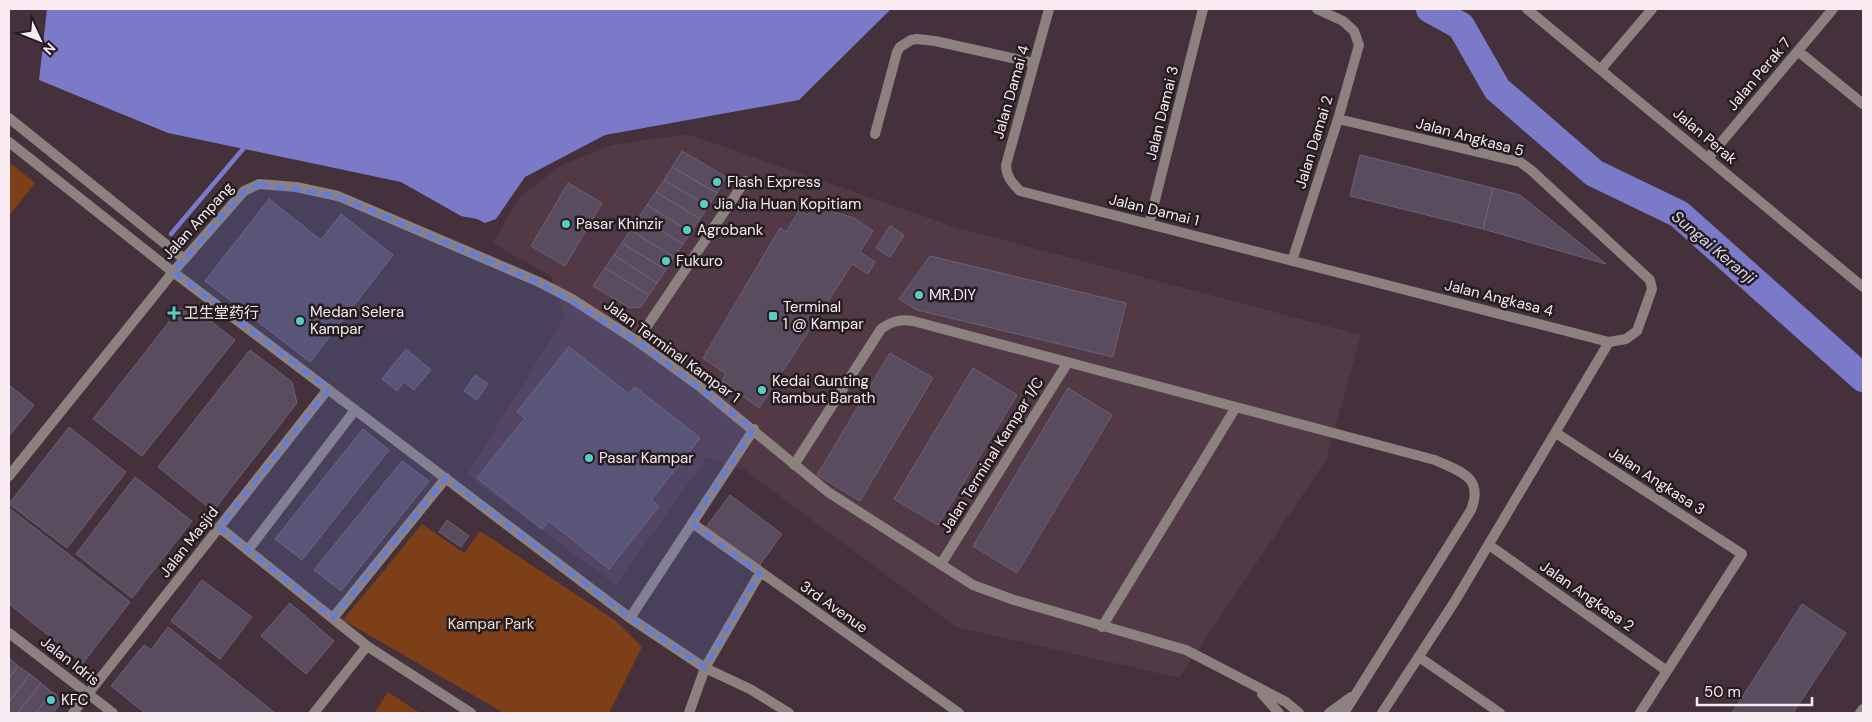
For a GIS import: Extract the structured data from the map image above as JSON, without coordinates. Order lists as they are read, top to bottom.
{
  "streets": {
    "street": [
      "Jalan Perak 7",
      "Jalan Damai 4",
      "Jalan Damai 3",
      "Jalan Perak",
      "Jalan Angkasa 5",
      "Jalan Damai 2",
      "Jalan Damai 1",
      "Jalan Ampang",
      "Jalan Angkasa 4",
      "Jalan Terminal Kampar 1",
      "Jalan Terminal Kampar 1/C",
      "Jalan Angkasa 3",
      "Jalan Masjid",
      "Jalan Angkasa 2",
      "3rd Avenue",
      "Jalan Idris"
    ]
  },
  "crossings": [
    ["Jalan Perak 7", "Jalan Perak"],
    ["Jalan Damai 4", "Jalan Damai 1"],
    ["Jalan Damai 3", "Jalan Damai 1"],
    ["Jalan Angkasa 5", "Jalan Damai 2"],
    ["Jalan Angkasa 5", "Jalan Angkasa 4"],
    ["Jalan Damai 2", "Jalan Damai 1"],
    ["Jalan Damai 2", "Jalan Angkasa 4"],
    ["Jalan Damai 1", "Jalan Angkasa 4"],
    ["Jalan Ampang", "Jalan Terminal Kampar 1"],
    ["Jalan Terminal Kampar 1", "Jalan Terminal Kampar 1/C"],
    ["Jalan Angkasa 3", "Jalan Angkasa 2"],
    ["Jalan Masjid", "Jalan Idris"]
  ],
  "water": ["Sungai Keranji"],
  "parks": ["Kampar Park"],
  "places": {
    "other": [
      "Flash Express",
      "Jia Jia Huan Kopitiam",
      "Pasar Khinzir",
      "Agrobank",
      "Fukuro",
      "MR.DIY",
      "Medan Selera Kampar",
      "Kedai Gunting Rambut Barath",
      "Pasar Kampar",
      "KFC"
    ],
    "health": ["卫生堂药行"],
    "transit": ["Terminal 1 @ Kampar"]
  },
  "scale_bar": "50 m",
  "north": "bottom right"
}
